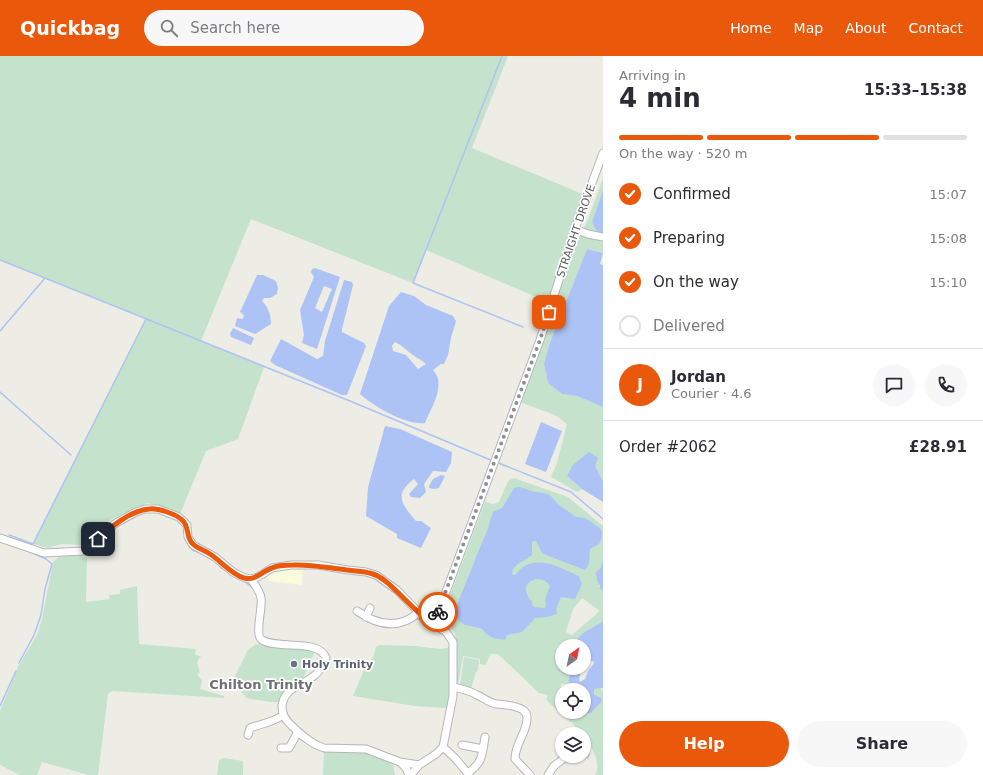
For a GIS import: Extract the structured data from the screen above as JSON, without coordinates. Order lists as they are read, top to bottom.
{
  "streets": {
    "street": ["STRAIGHT DROVE"]
  },
  "districts": ["Chilton Trinity"],
  "places": ["Holy Trinity"],
  "north": "top right",
  "page": {
    "header": "Quickbag",
    "search": "Search here",
    "nav": [
      "Home",
      "Map",
      "About",
      "Contact"
    ],
    "heading": ["4 min", "Arriving in", "15:33–15:38"],
    "panel": [
      "Jordan",
      "Courier · 4.6",
      "Order #2062",
      "£28.91"
    ],
    "bar": "On the way · 520 m",
    "list": [
      ["Confirmed", "15:07"],
      ["Preparing", "15:08"],
      ["On the way", "15:10"],
      "Delivered"
    ],
    "round": "J",
    "buttons": ["Help", "Share"]
  }
}
